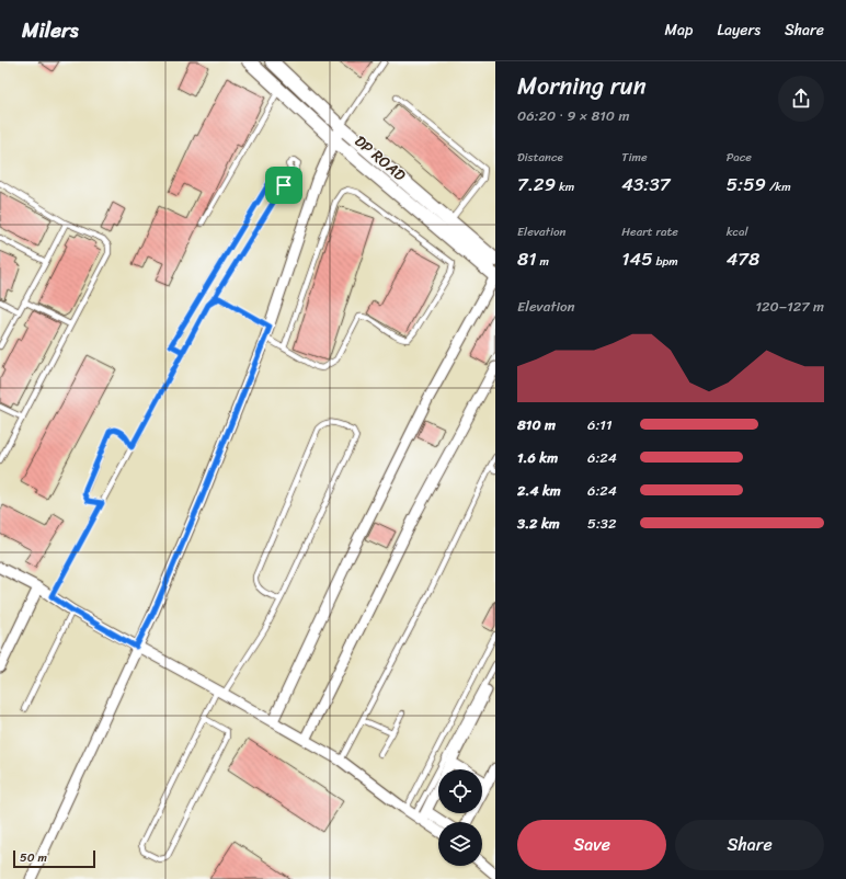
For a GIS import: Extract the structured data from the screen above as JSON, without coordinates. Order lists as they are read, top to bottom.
{
  "streets": {
    "street": ["DP ROAD"]
  },
  "scale_bar": "50 m",
  "page": {
    "header": "Milers",
    "nav": ["Map", "Layers", "Share"],
    "heading": ["Morning run", "06:20 · 9 × 810 m"],
    "stats": [
      ["Distance", "7.29 km"],
      ["Time", "43:37"],
      ["Pace", "5:59 /km"],
      ["Elevation", "81 m"],
      ["Heart rate", "145 bpm"],
      ["kcal", "478"]
    ],
    "chart": ["Elevation", "120–127 m"],
    "list": [
      {
        "name": "810 m",
        "note": "6:11"
      },
      {
        "name": "1.6 km",
        "note": "6:24"
      },
      {
        "name": "2.4 km",
        "note": "6:24"
      },
      {
        "name": "3.2 km",
        "note": "5:32"
      }
    ],
    "buttons": ["Save", "Share"],
    "scale": "50 m"
  }
}
